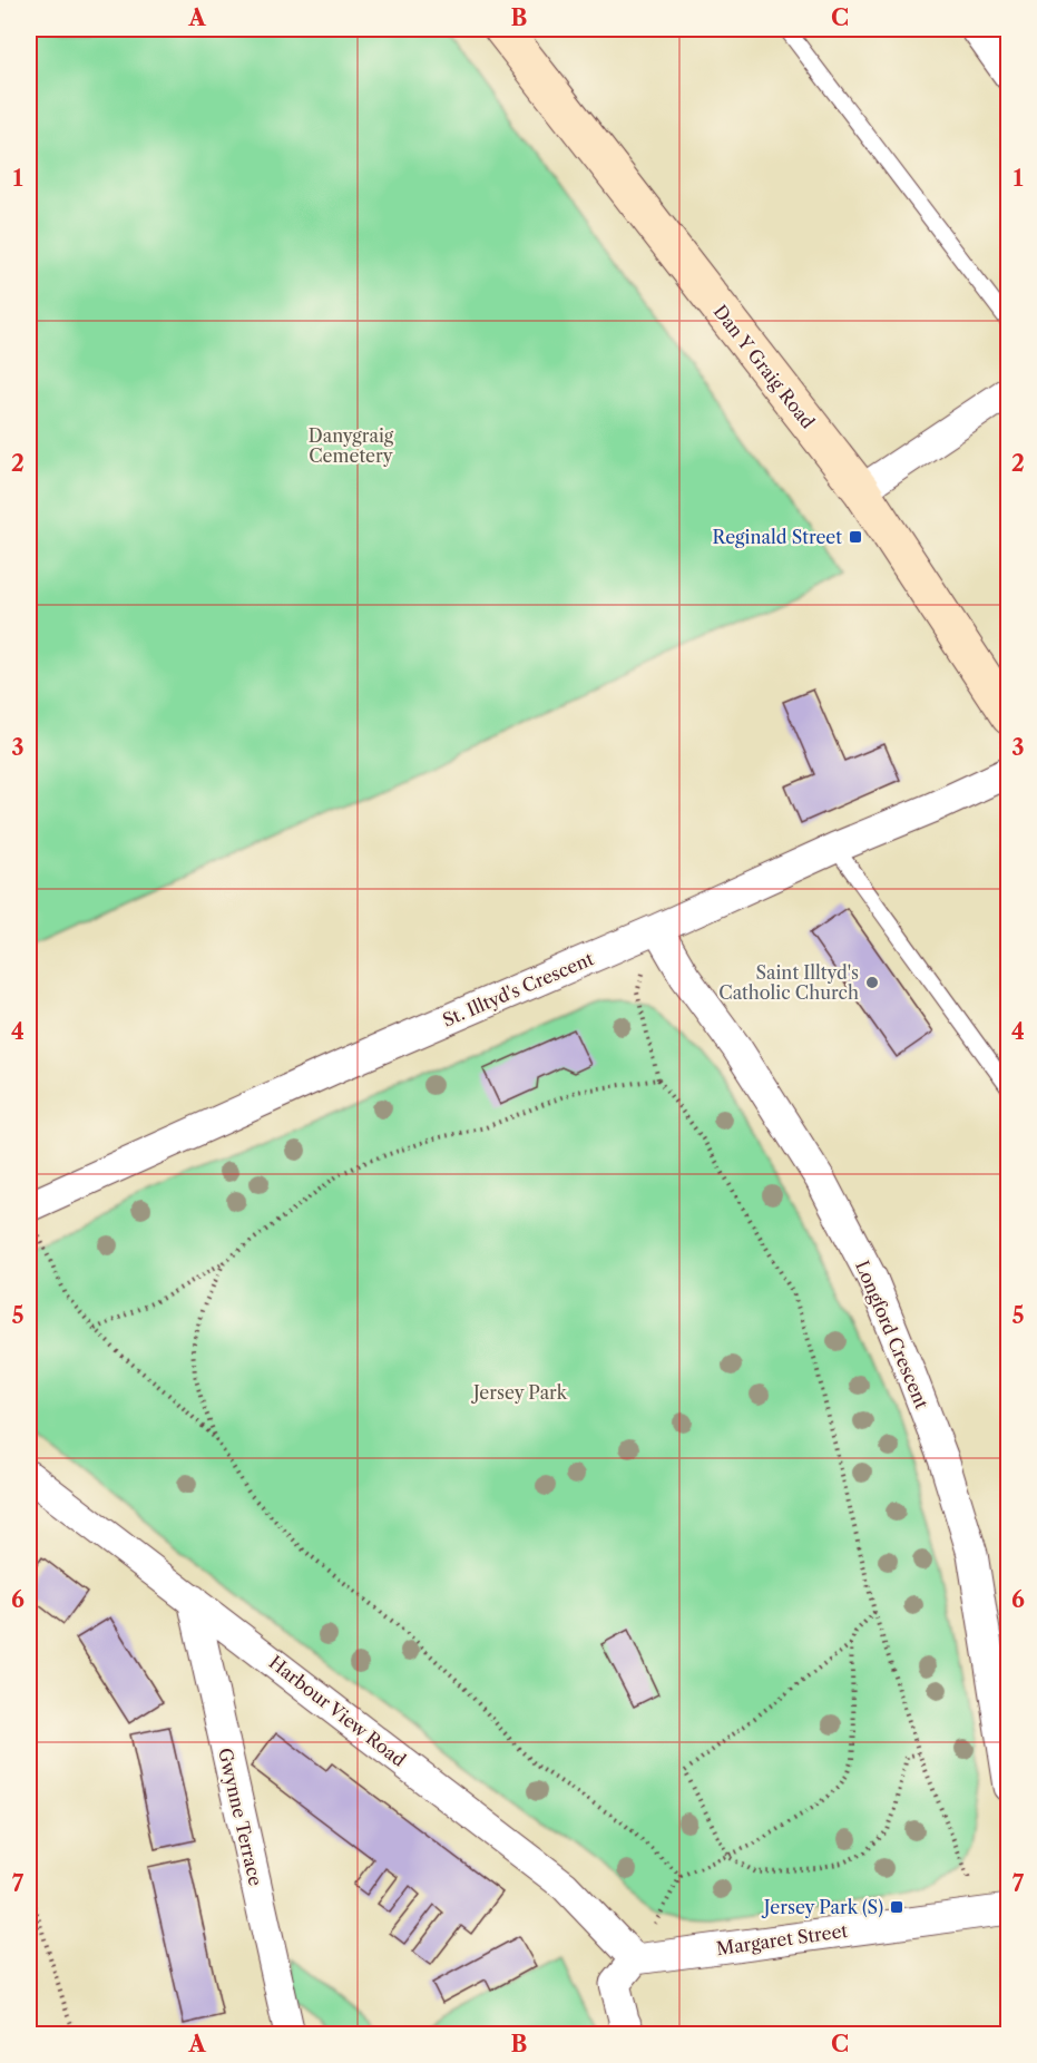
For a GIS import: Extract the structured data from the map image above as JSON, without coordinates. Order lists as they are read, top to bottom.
{
  "streets": {
    "street": [
      "Dan Y Graig Road",
      "St. Illtyd's Crescent",
      "Longford Crescent",
      "Harbour View Road",
      "Gwynne Terrace",
      "Margaret Street"
    ]
  },
  "crossings": [
    ["St. Illtyd's Crescent", "Longford Crescent"],
    ["Harbour View Road", "Gwynne Terrace"],
    ["Harbour View Road", "Margaret Street"]
  ],
  "parks": ["Danygraig Cemetery", "Jersey Park"],
  "places": {
    "transit": ["Reginald Street", "Jersey Park (S)"],
    "other": ["Saint Illtyd's Catholic Church"]
  },
  "grid": {
    "columns": ["A", "B", "C"],
    "rows": [
      "1",
      "2",
      "3",
      "4",
      "5",
      "6",
      "7"
    ]
  }
}
